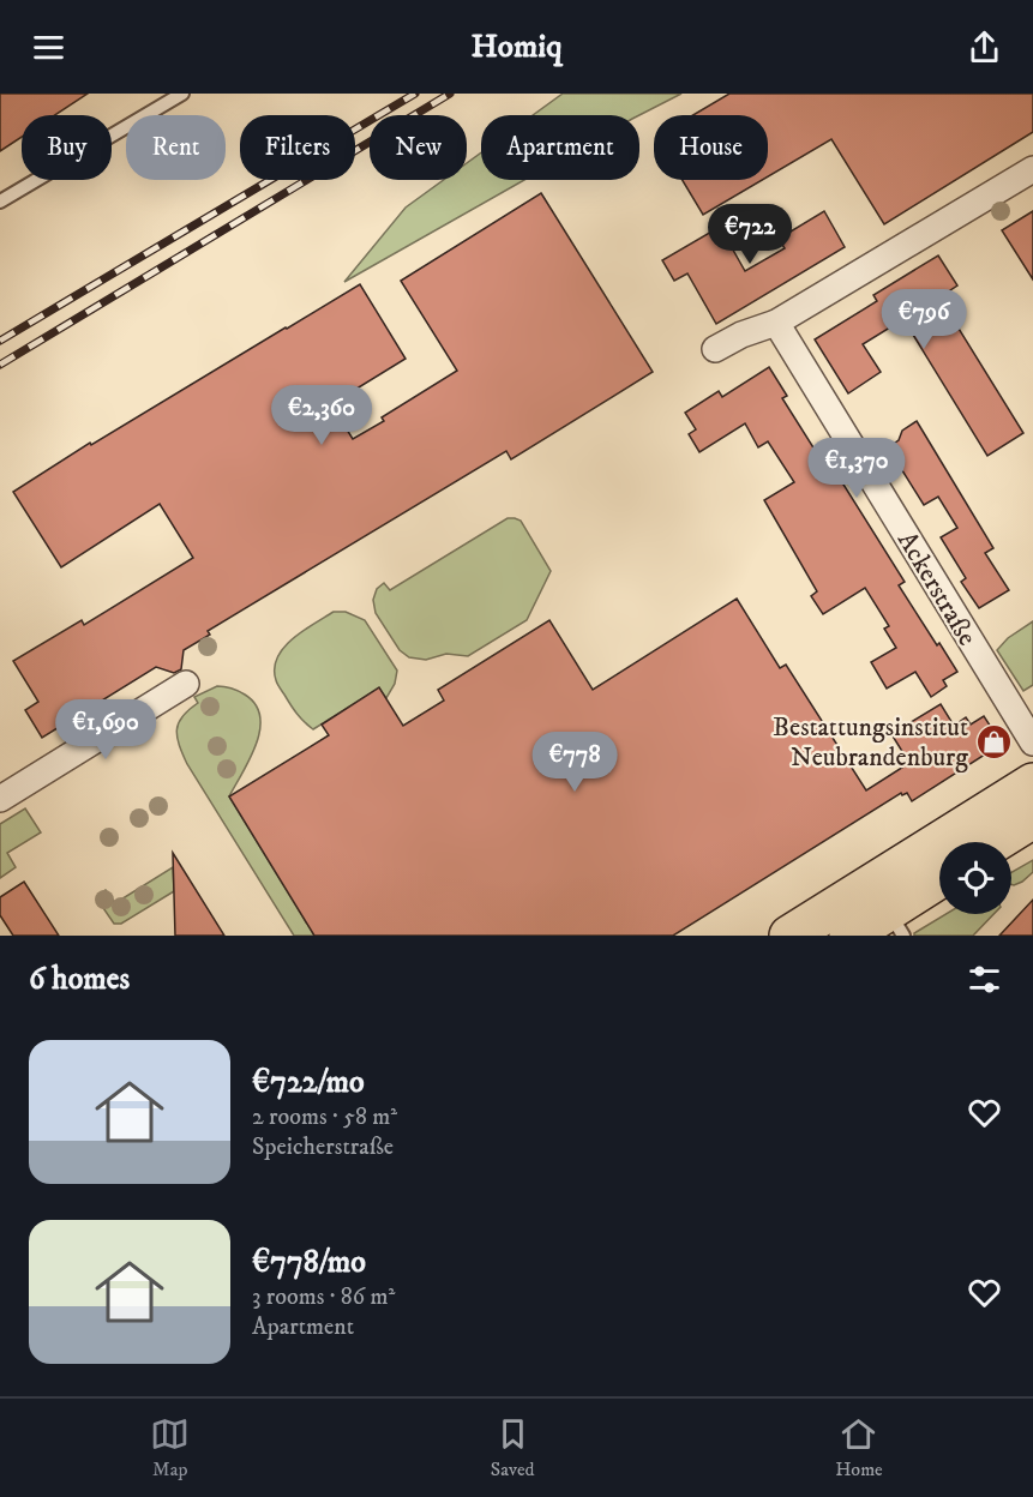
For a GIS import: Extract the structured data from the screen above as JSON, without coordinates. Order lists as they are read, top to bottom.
{
  "streets": {
    "street": ["Ackerstraße"]
  },
  "places": {
    "shop": ["Bestattungsinstitut Neubrandenburg"]
  },
  "page": {
    "header": "Homiq",
    "chip": [
      "Buy",
      "Rent",
      "Filters",
      "New",
      "Apartment",
      "House"
    ],
    "price": [
      "€722",
      "€796",
      "€2,360",
      "€1,370",
      "€1,690",
      "€778"
    ],
    "heading": "6 homes",
    "list": [
      {
        "name": "€722/mo",
        "note": "2 rooms · 58 m² · Speicherstraße"
      },
      {
        "name": "€778/mo",
        "note": "3 rooms · 86 m² · Apartment"
      }
    ],
    "tabs": ["Map", "Saved", "Home"]
  }
}
